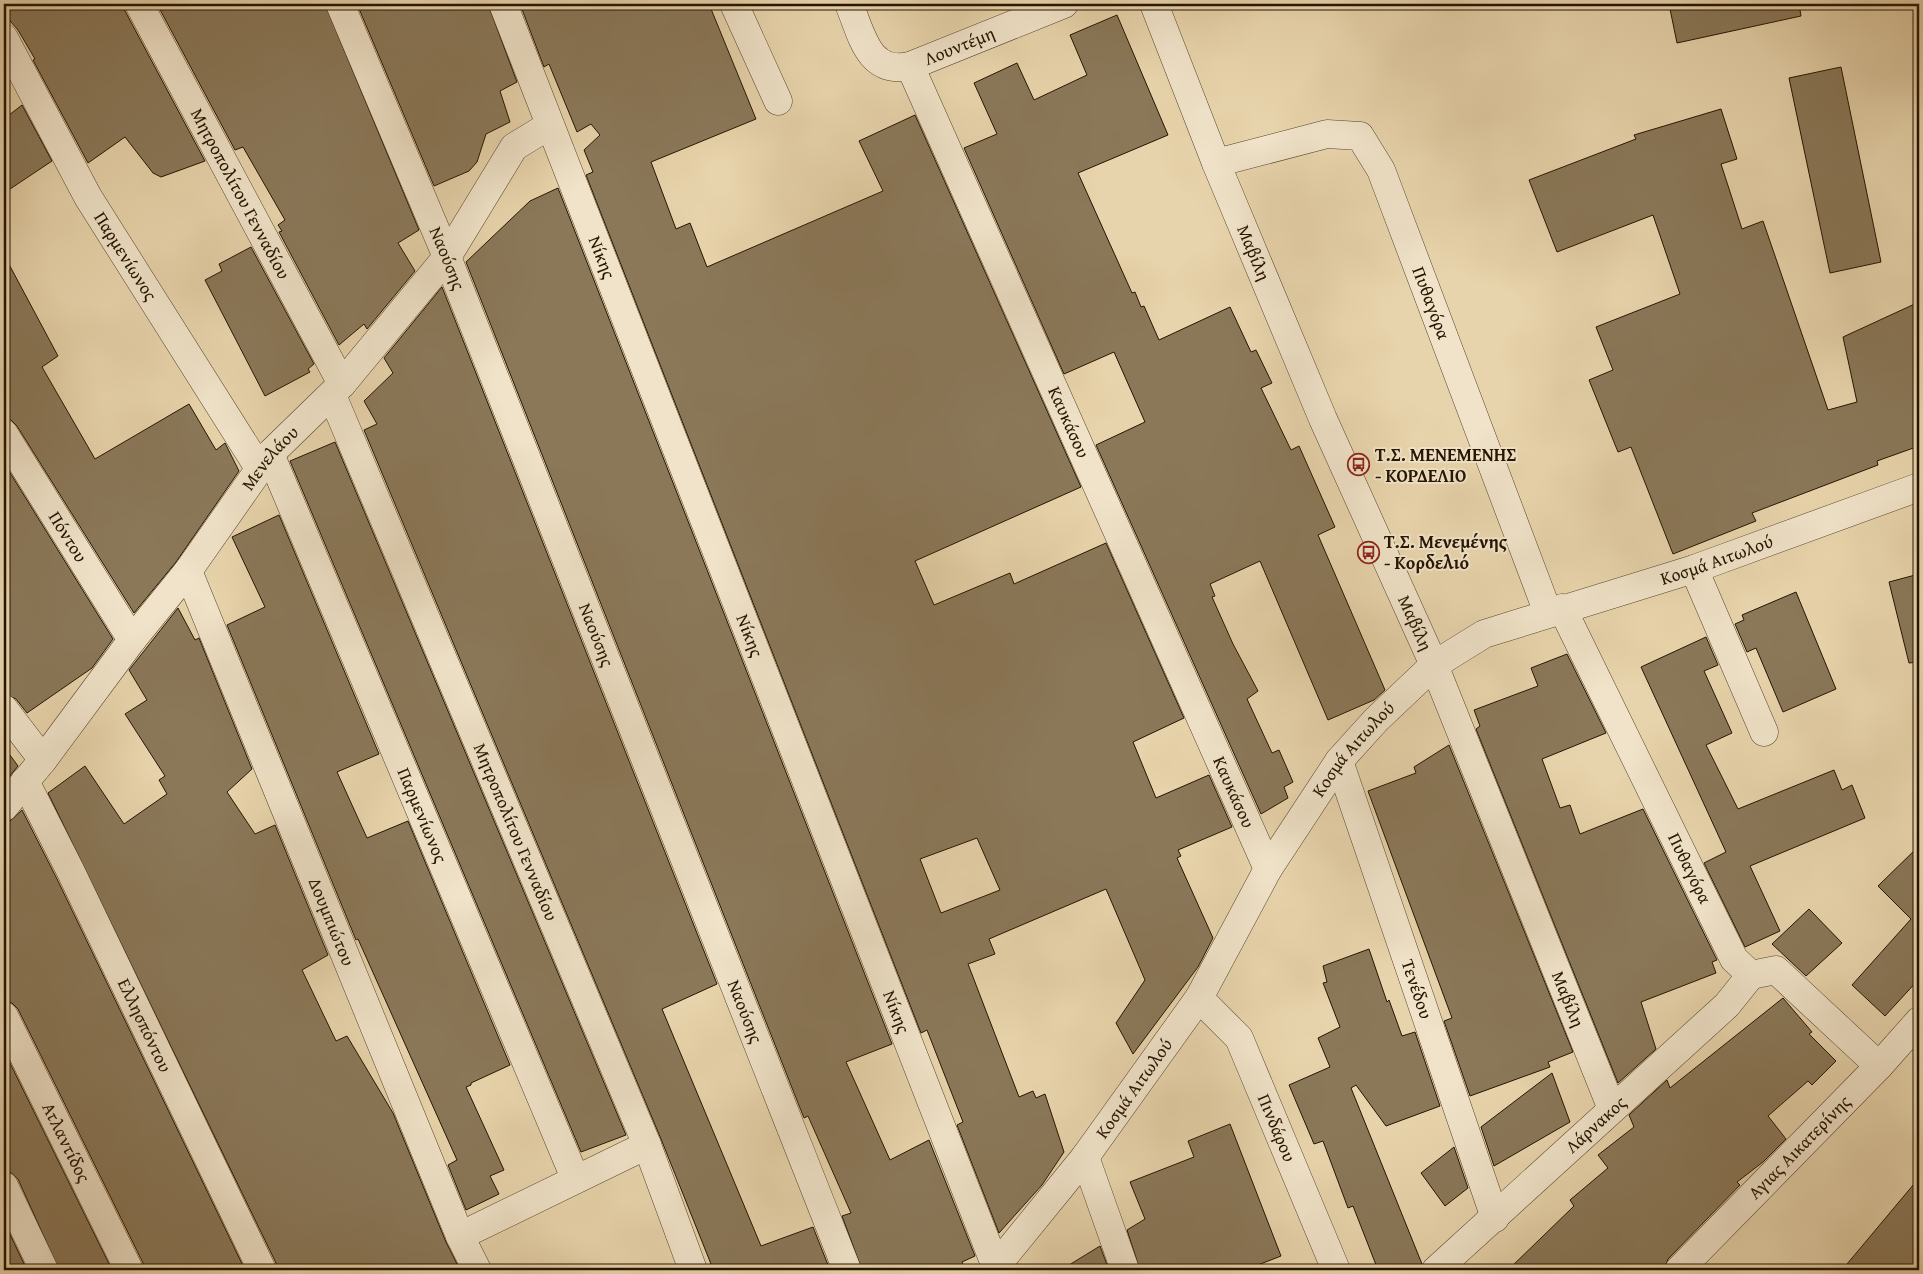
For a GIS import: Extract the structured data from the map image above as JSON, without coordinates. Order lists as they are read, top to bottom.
{
  "streets": {
    "street": [
      "Λουντέμη",
      "Μητροπολίτου Γενναδίου",
      "Μαβίλη",
      "Παρμενίωνος",
      "Νίκης",
      "Ναούσης",
      "Πυθαγόρα",
      "Καυκάσου",
      "Μενελάου",
      "Πόντου",
      "Κοσμά Αιτωλού",
      "Δουμπιώτου",
      "Τενέδου",
      "Ελλησπόντου",
      "Λάρνακος",
      "Πινδάρου",
      "Ατλαντίδος",
      "Αγιας Αικατερίνης"
    ]
  },
  "crossings": [
    ["Λουντέμη", "Καυκάσου"],
    ["Μητροπολίτου Γενναδίου", "Μενελάου"],
    ["Μαβίλη", "Πυθαγόρα"],
    ["Μαβίλη", "Κοσμά Αιτωλού"],
    ["Μαβίλη", "Λάρνακος"],
    ["Παρμενίωνος", "Μενελάου"],
    ["Νίκης", "Μενελάου"],
    ["Νίκης", "Κοσμά Αιτωλού"],
    ["Ναούσης", "Μενελάου"],
    ["Πυθαγόρα", "Κοσμά Αιτωλού"],
    ["Πυθαγόρα", "Λάρνακος"],
    ["Καυκάσου", "Κοσμά Αιτωλού"],
    ["Μενελάου", "Πόντου"],
    ["Μενελάου", "Δουμπιώτου"],
    ["Μενελάου", "Ελλησπόντου"],
    ["Κοσμά Αιτωλού", "Τενέδου"],
    ["Κοσμά Αιτωλού", "Πινδάρου"],
    ["Τενέδου", "Λάρνακος"]
  ],
  "places": {
    "bus stop": ["Τ.Σ. ΜΕΝΕΜΕΝΗΣ - ΚΟΡΔΕΛΙΟ", "Τ.Σ. Μενεμένης - Κορδελιό"]
  }
}
